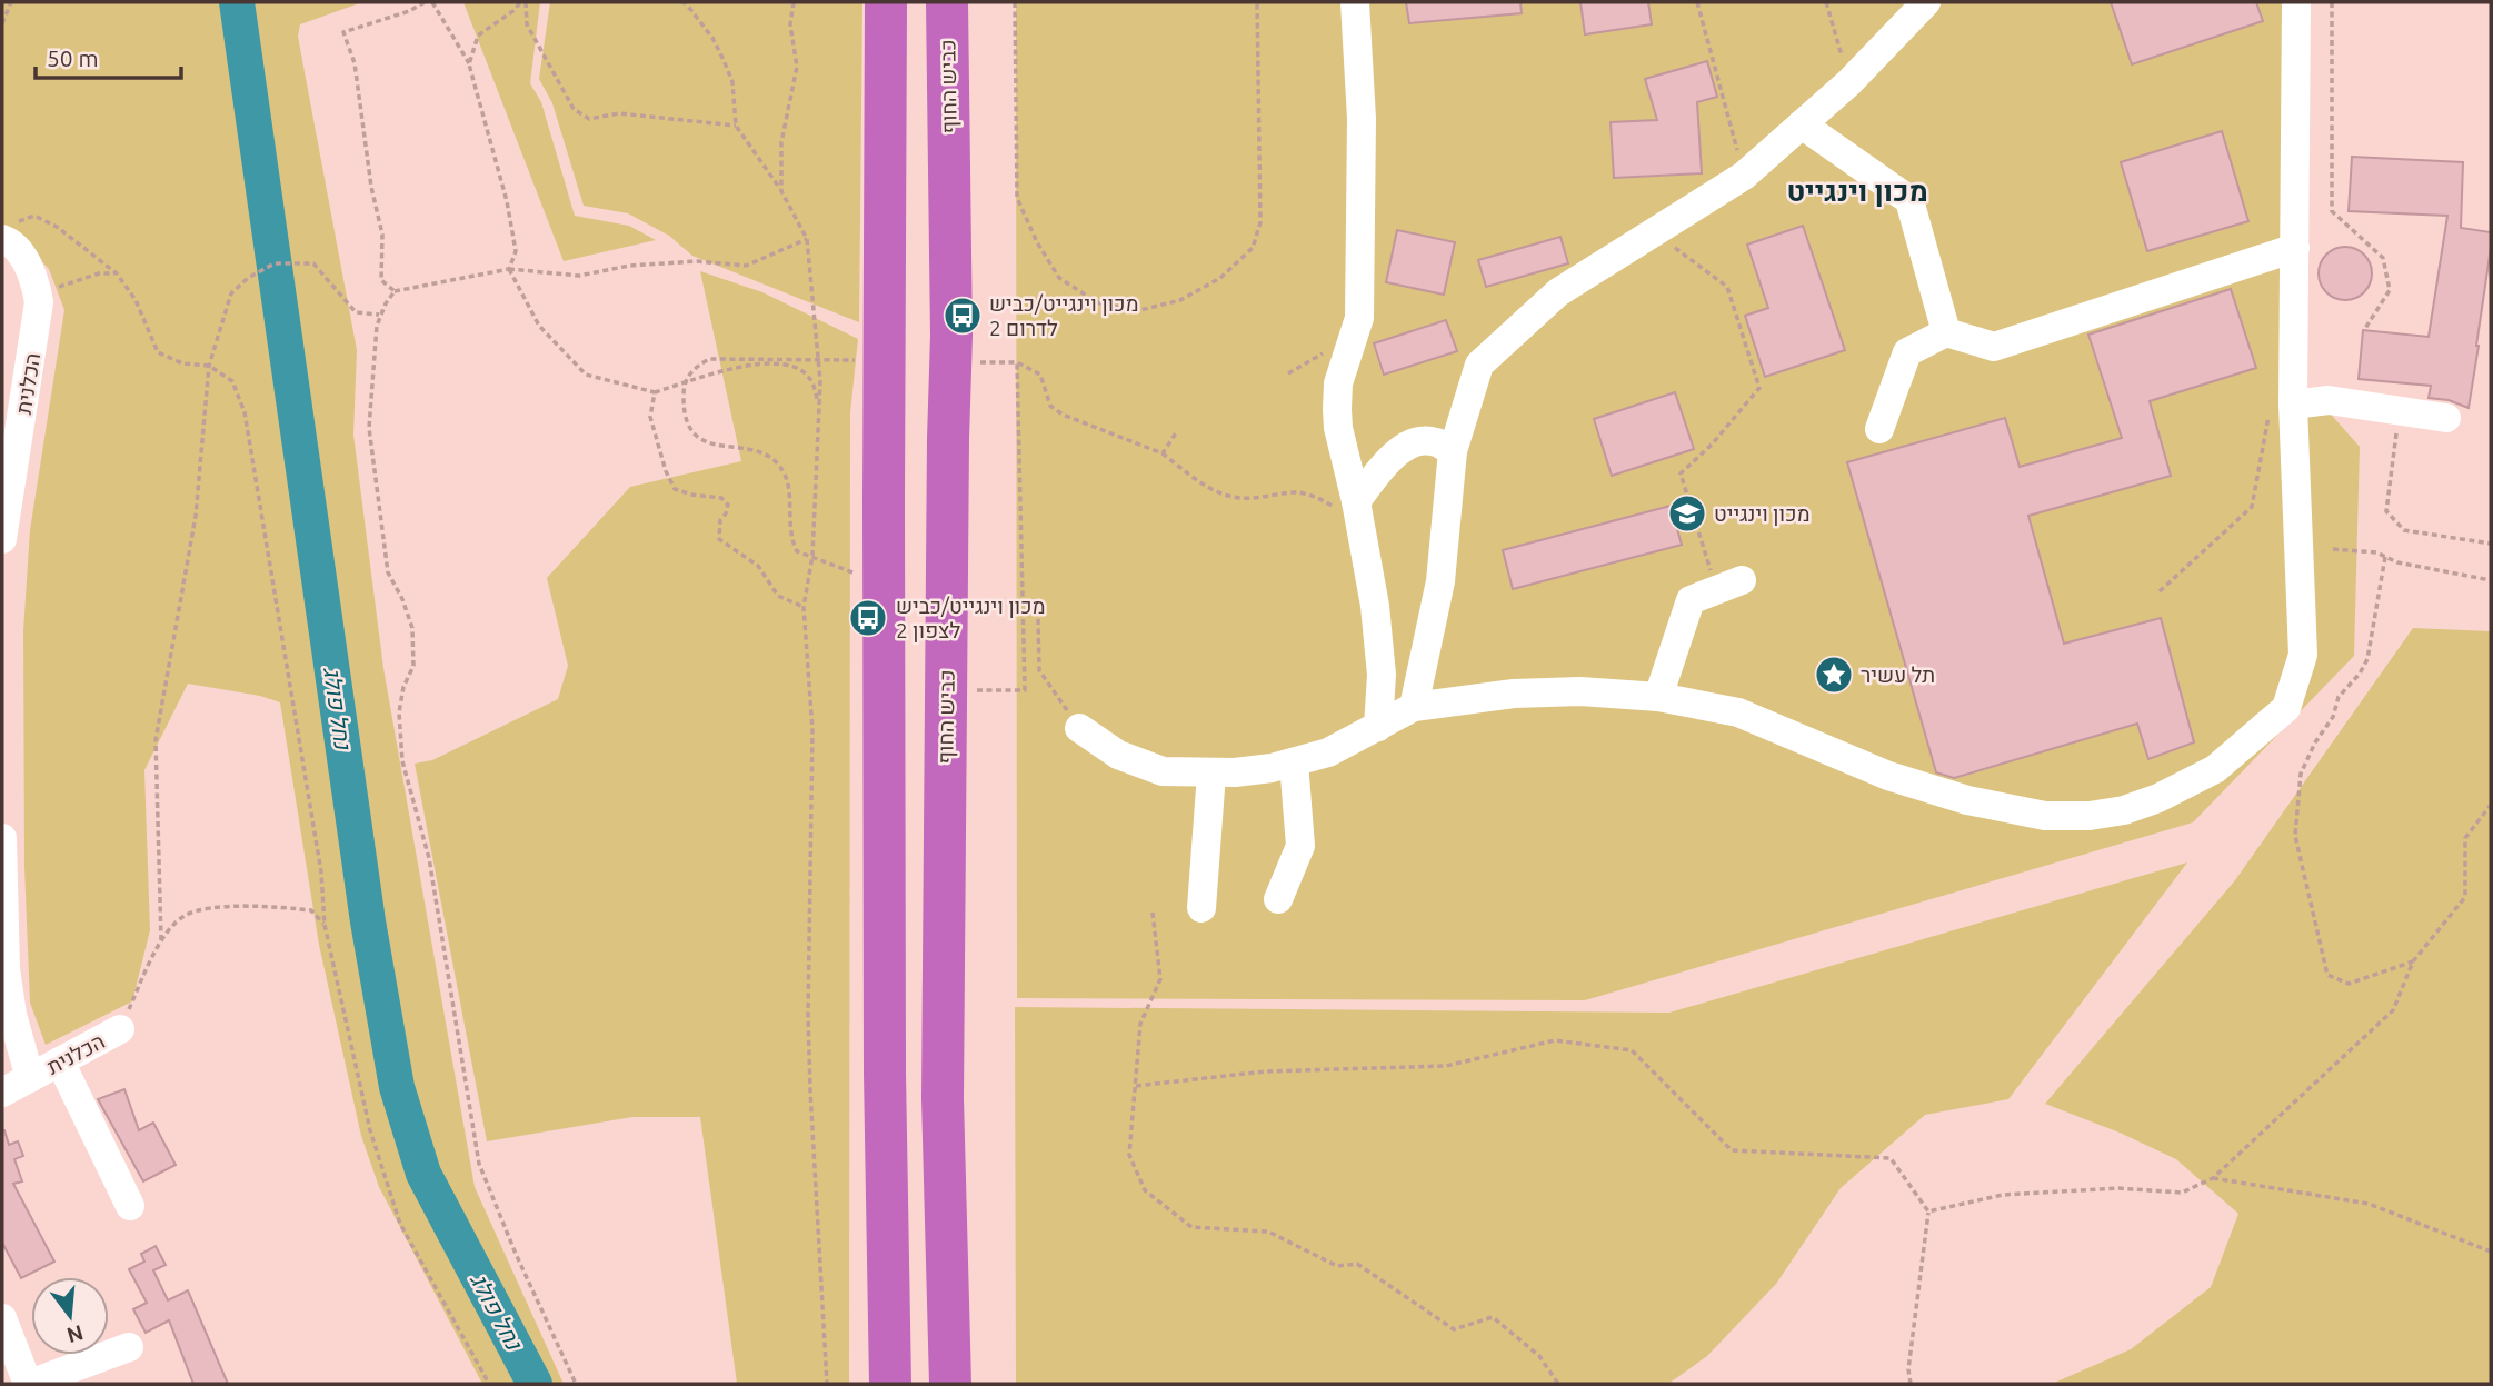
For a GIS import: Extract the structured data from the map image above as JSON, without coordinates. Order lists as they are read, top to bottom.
{
  "streets": {
    "highway": ["כביש החוף"],
    "street": ["הכלנית"]
  },
  "districts": ["מכון וינגייט"],
  "water": ["נחל פולג"],
  "places": {
    "bus stop": ["מכון וינגייט/כביש 2 לדרום", "מכון וינגייט/כביש 2 לצפון"],
    "school or university": ["מכון וינגייט"],
    "place": ["תל עשיר"]
  },
  "scale_bar": "50 m",
  "north": "bottom"
}
